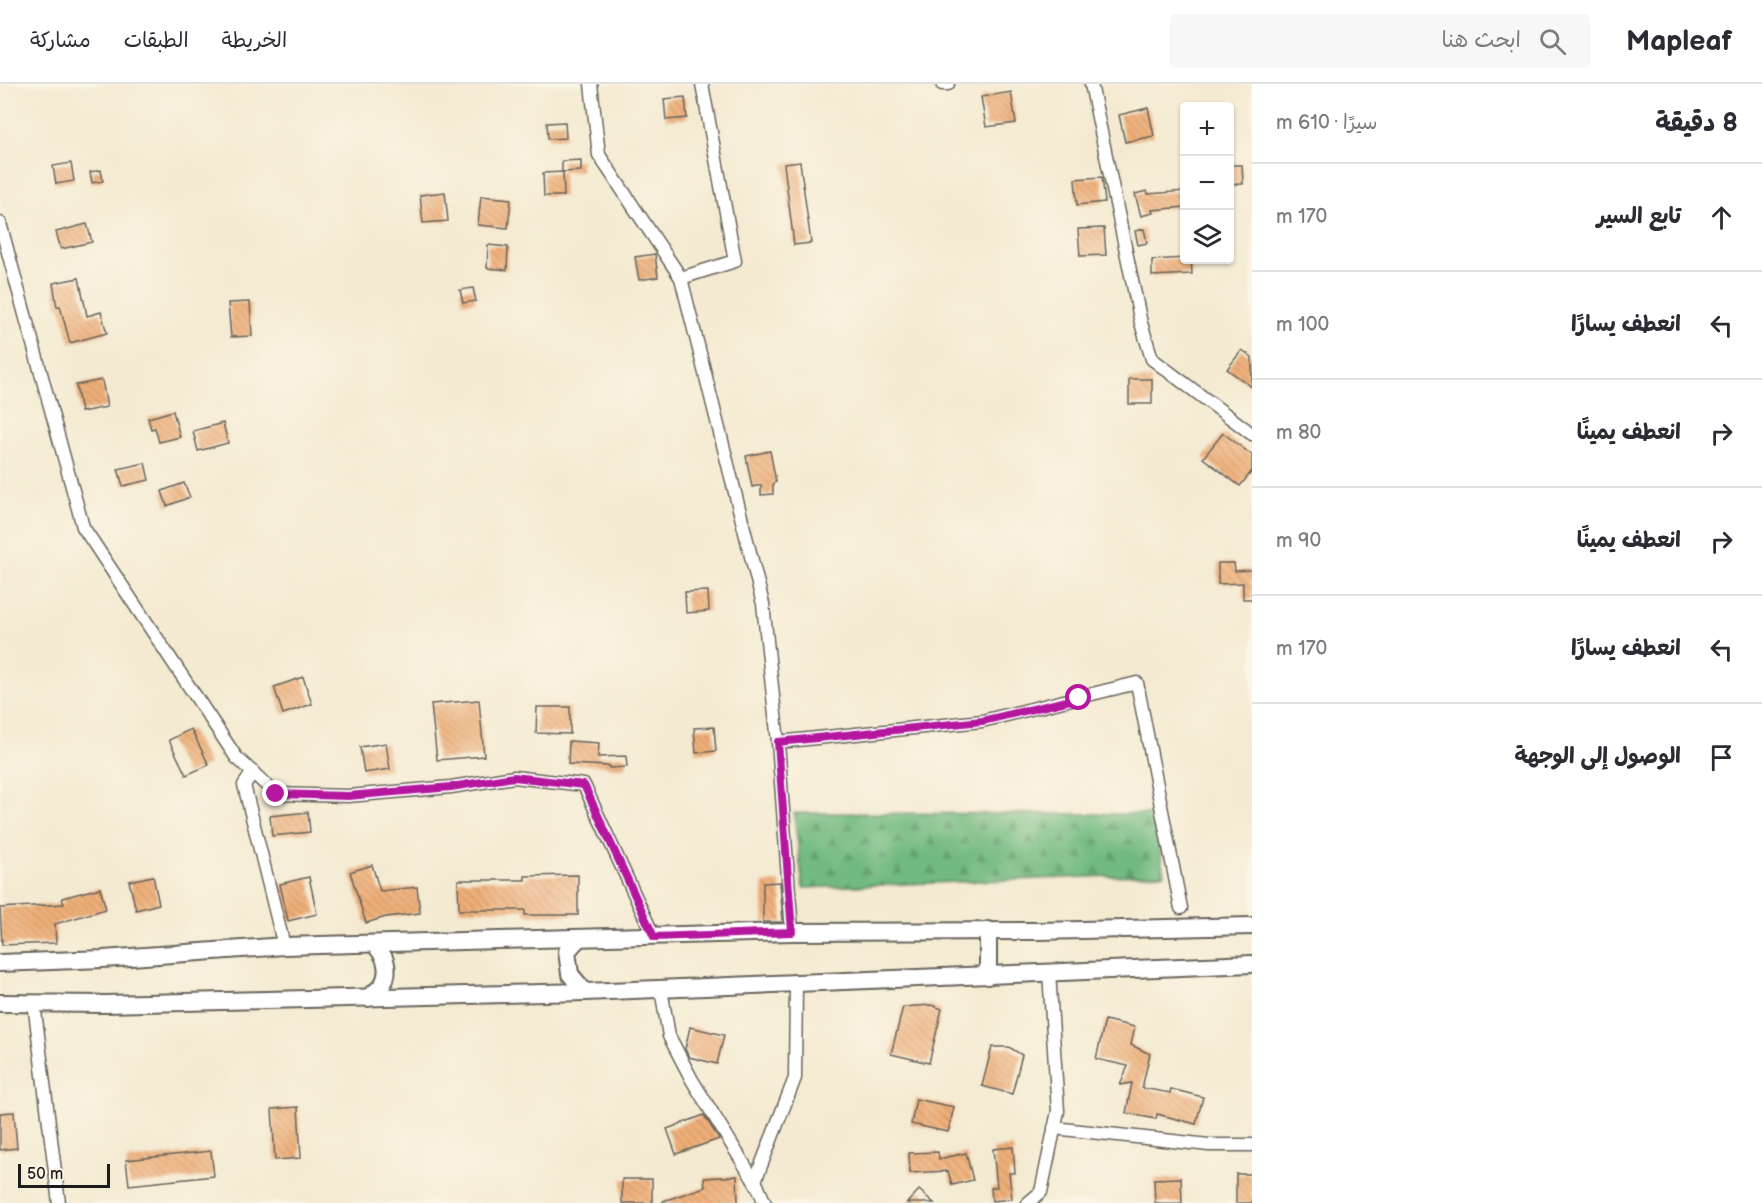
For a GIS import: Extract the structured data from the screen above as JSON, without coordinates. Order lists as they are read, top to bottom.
{
  "scale_bar": "50 m",
  "page": {
    "header": "Mapleaf",
    "search": "ابحث هنا",
    "nav": ["الخريطة", "الطبقات", "مشاركة"],
    "heading": ["8 دقيقة", "سيرًا · 610 m"],
    "map_buttons": ["+", "−"],
    "list": [
      ["تابع السير", "170 m"],
      ["انعطف يسارًا", "100 m"],
      ["انعطف يمينًا", "80 m"],
      ["انعطف يمينًا", "90 m"],
      ["انعطف يسارًا", "170 m"],
      "الوصول إلى الوجهة"
    ],
    "scale": "50 m"
  }
}
